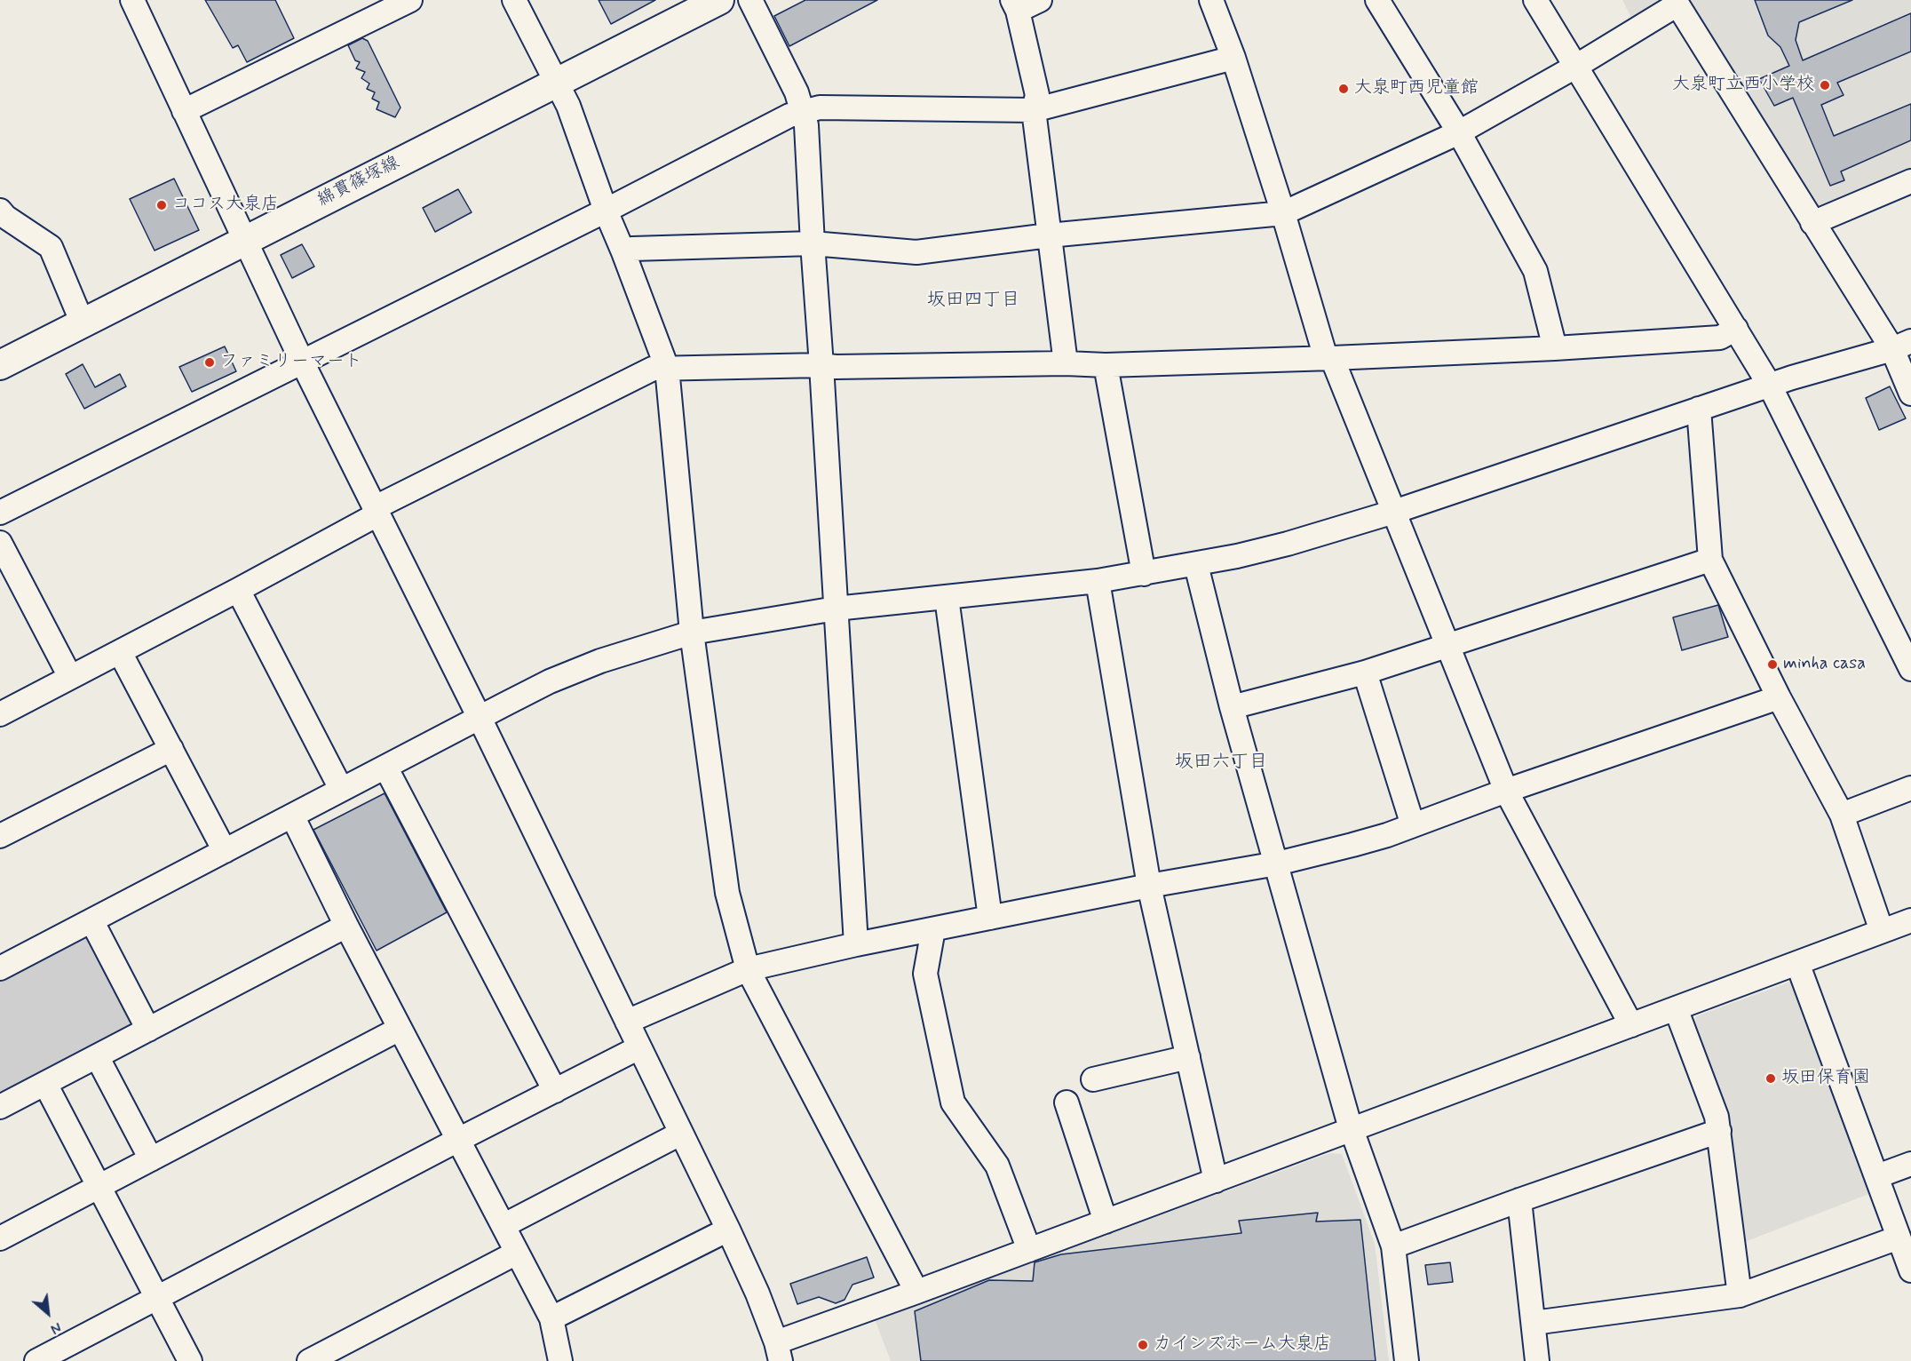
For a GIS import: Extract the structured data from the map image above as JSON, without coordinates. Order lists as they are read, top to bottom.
{
  "streets": {
    "main road": ["綿貫篠塚線"]
  },
  "districts": ["坂田四丁目", "坂田六丁目"],
  "places": [
    "大泉町立西小学校",
    "大泉町西児童館",
    "ココス大泉店",
    "ファミリーマート",
    "minha casa",
    "坂田保育園",
    "カインズホーム大泉店"
  ],
  "north": "bottom right"
}
